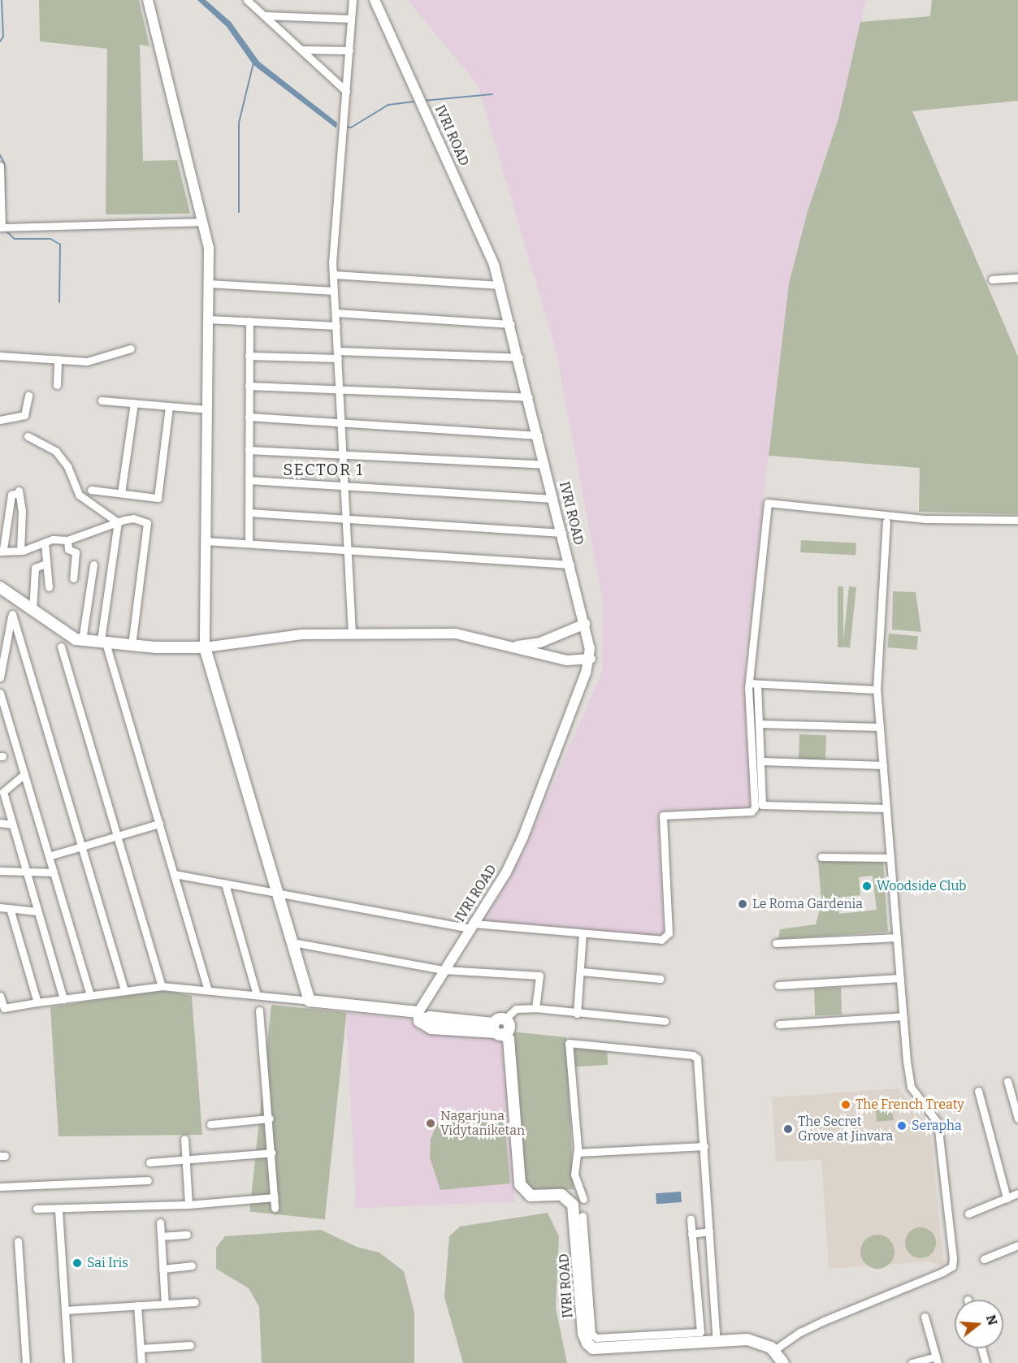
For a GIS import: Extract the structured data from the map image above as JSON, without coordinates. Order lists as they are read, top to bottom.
{
  "streets": {
    "main road": ["IVRI ROAD"]
  },
  "districts": ["SECTOR 1"],
  "places": [
    "Woodside Club",
    "Le Roma Gardenia",
    "The French Treaty",
    "Nagarjuna Vidytaniketan",
    "Serapha",
    "The Secret Grove at Jinvara",
    "Sai Iris"
  ],
  "north": "right"
}
